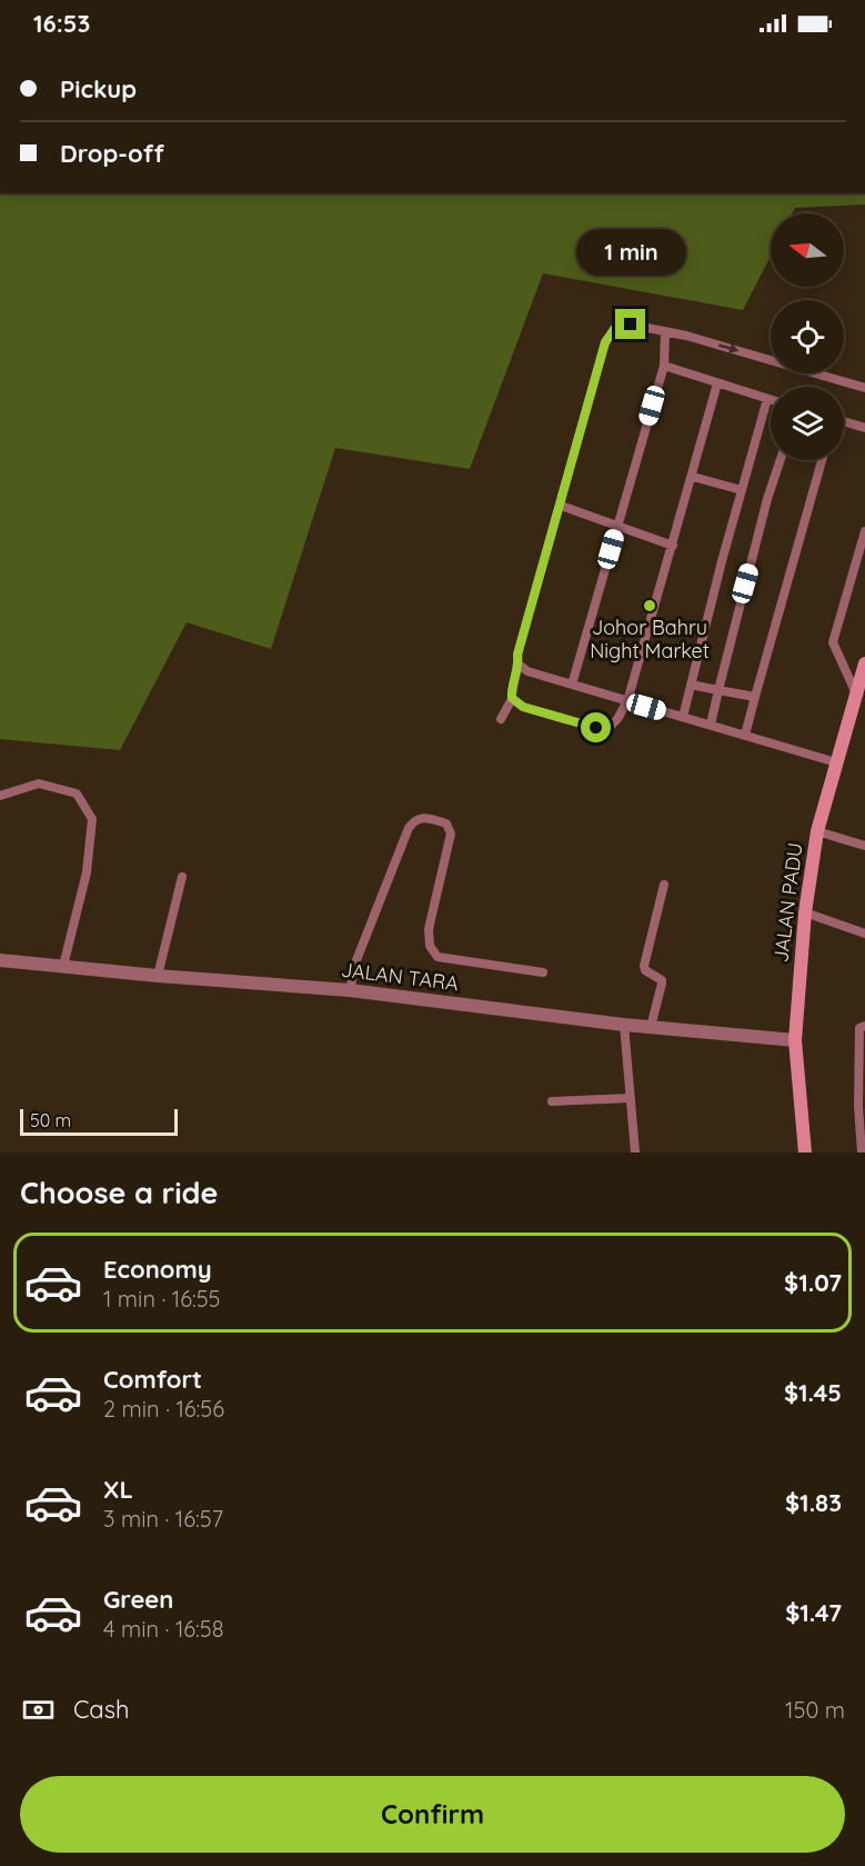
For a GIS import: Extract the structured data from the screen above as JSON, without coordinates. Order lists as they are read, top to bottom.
{
  "streets": {
    "street": ["JALAN PADU", "JALAN TARA"]
  },
  "crossings": [
    ["JALAN PADU", "JALAN TARA"]
  ],
  "places": ["Johor Bahru Night Market"],
  "scale_bar": "50 m",
  "north": "left",
  "page": {
    "status": "16:53",
    "banner": ["Pickup", "Drop-off"],
    "bubble": "1 min",
    "scale": "50 m",
    "heading": "Choose a ride",
    "list": [
      {
        "name": "Economy",
        "note": "1 min · 16:55",
        "value": "$1.07"
      },
      {
        "name": "Comfort",
        "note": "2 min · 16:56",
        "value": "$1.45"
      },
      {
        "name": "XL",
        "note": "3 min · 16:57",
        "value": "$1.83"
      },
      {
        "name": "Green",
        "note": "4 min · 16:58",
        "value": "$1.47"
      }
    ],
    "pay": ["Cash", "150 m"],
    "buttons": "Confirm"
  }
}
